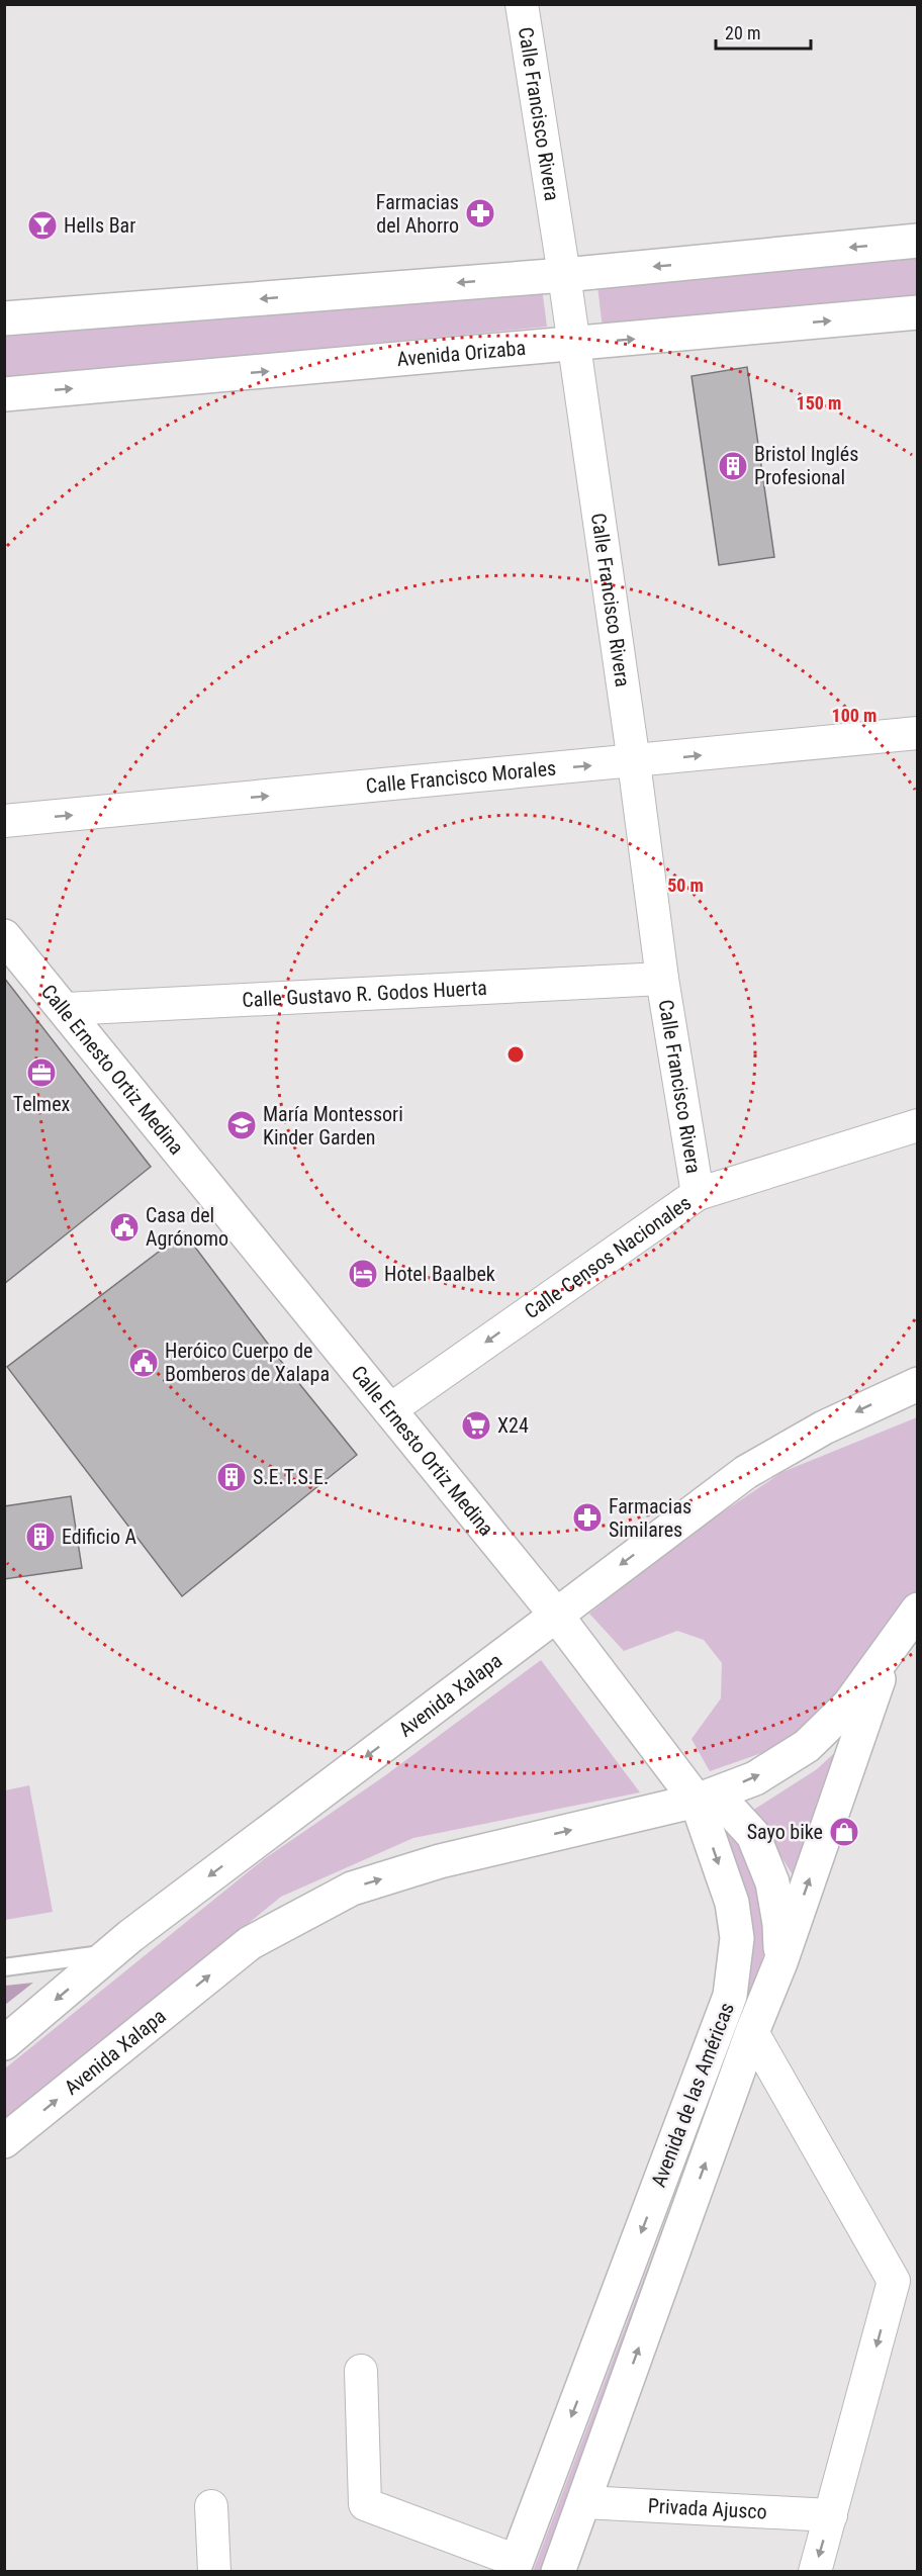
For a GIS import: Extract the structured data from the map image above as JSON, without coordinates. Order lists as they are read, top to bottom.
{
  "streets": {
    "main road": [
      "Avenida Orizaba",
      "Calle Ernesto Ortiz Medina",
      "Avenida Xalapa",
      "Avenida de las Américas"
    ],
    "street": [
      "Calle Francisco Rivera",
      "Calle Francisco Morales",
      "Calle Gustavo R. Godos Huerta",
      "Calle Censos Nacionales",
      "Privada Ajusco"
    ]
  },
  "crossings": [
    ["Calle Francisco Rivera", "Avenida Orizaba"],
    ["Calle Francisco Rivera", "Calle Francisco Morales"],
    ["Calle Francisco Rivera", "Calle Gustavo R. Godos Huerta"],
    ["Calle Francisco Rivera", "Calle Censos Nacionales"],
    ["Calle Gustavo R. Godos Huerta", "Calle Ernesto Ortiz Medina"],
    ["Calle Ernesto Ortiz Medina", "Calle Censos Nacionales"],
    ["Calle Ernesto Ortiz Medina", "Avenida Xalapa"],
    ["Calle Ernesto Ortiz Medina", "Avenida de las Américas"],
    ["Avenida Xalapa", "Avenida de las Américas"],
    ["Avenida de las Américas", "Privada Ajusco"]
  ],
  "one_way": ["Calle Francisco Morales", "Calle Censos Nacionales"],
  "places": {
    "pharmacy": ["Farmacias del Ahorro", "Farmacias Similares"],
    "bar": ["Hells Bar"],
    "building": ["Bristol Inglés Profesional", "S.E.T.S.E.", "Edificio A"],
    "office": ["Telmex"],
    "school or university": ["María Montessori Kinder Garden"],
    "public building": ["Casa del Agrónomo", "Heróico Cuerpo de Bomberos de Xalapa"],
    "hotel": ["Hotel Baalbek"],
    "supermarket": ["X24"],
    "shop": ["Sayo bike"]
  },
  "scale_bar": "20 m",
  "rings": ["150 m", "100 m", "50 m"]
}
